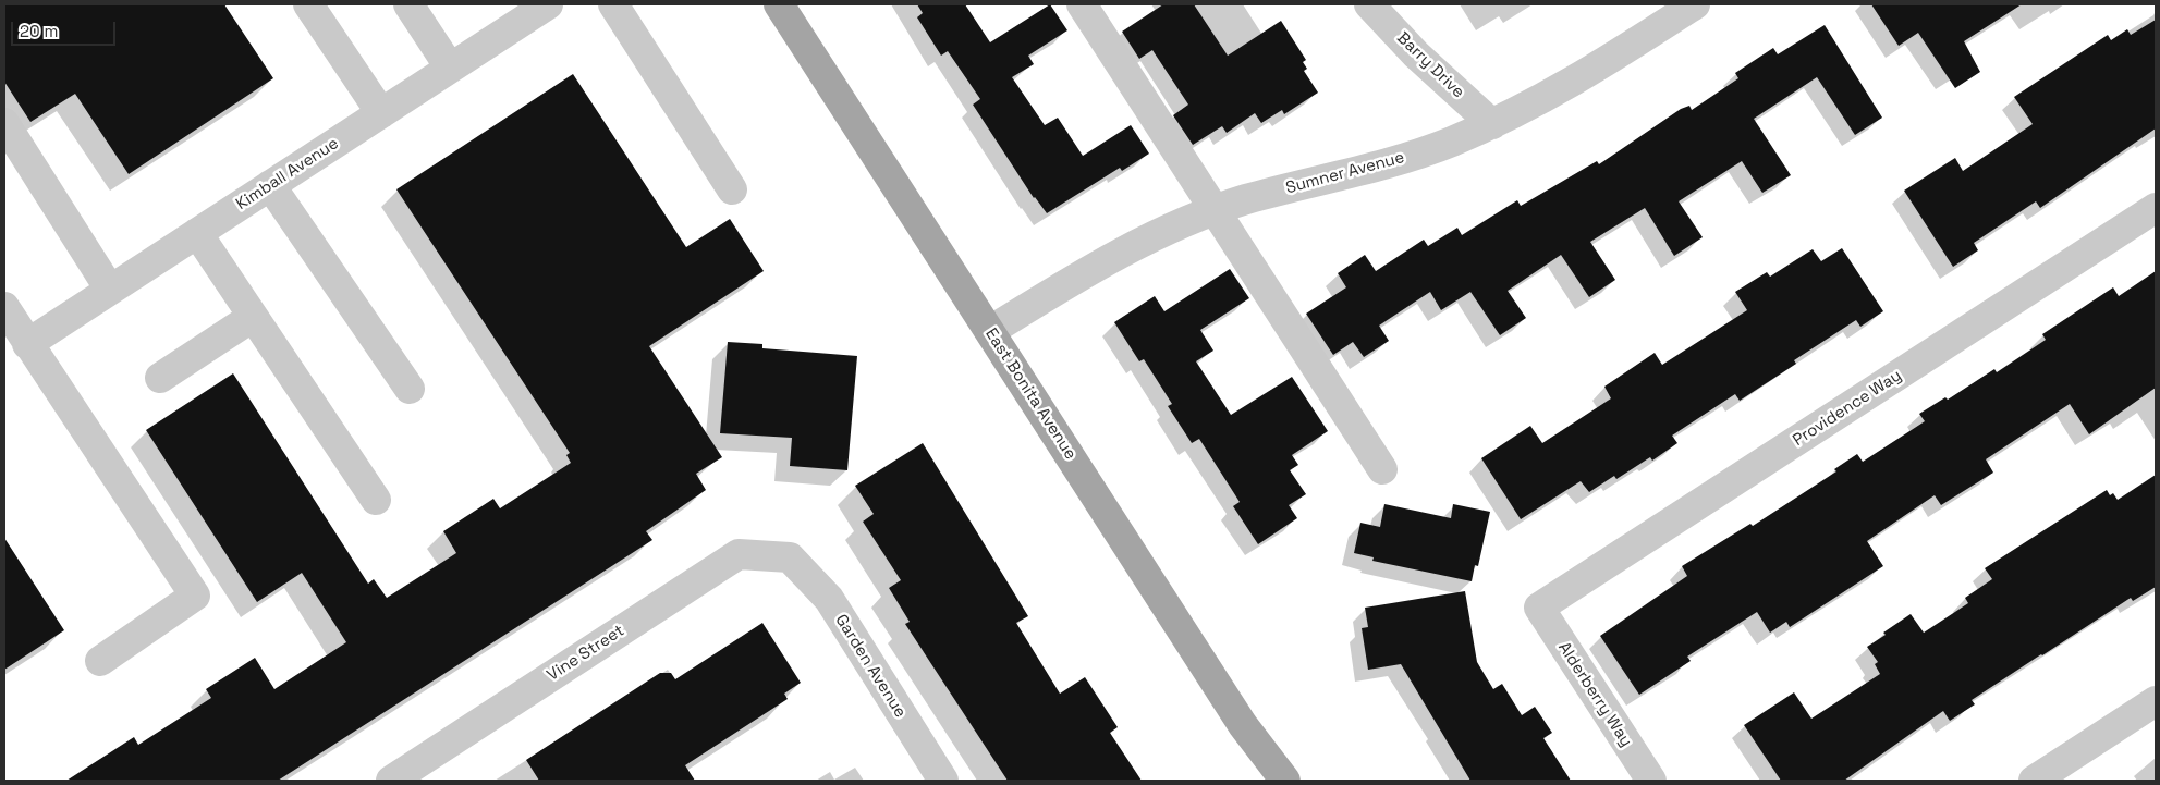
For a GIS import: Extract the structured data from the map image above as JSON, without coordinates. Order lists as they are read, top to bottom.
{
  "streets": {
    "main road": ["East Bonita Avenue"],
    "street": [
      "Barry Drive",
      "Sumner Avenue",
      "Kimball Avenue",
      "Providence Way",
      "Vine Street",
      "Garden Avenue",
      "Alderberry Way"
    ]
  },
  "crossings": [
    ["Barry Drive", "Sumner Avenue"],
    ["Sumner Avenue", "East Bonita Avenue"],
    ["Providence Way", "Alderberry Way"],
    ["Vine Street", "Garden Avenue"]
  ],
  "scale_bar": "20 m"
}
